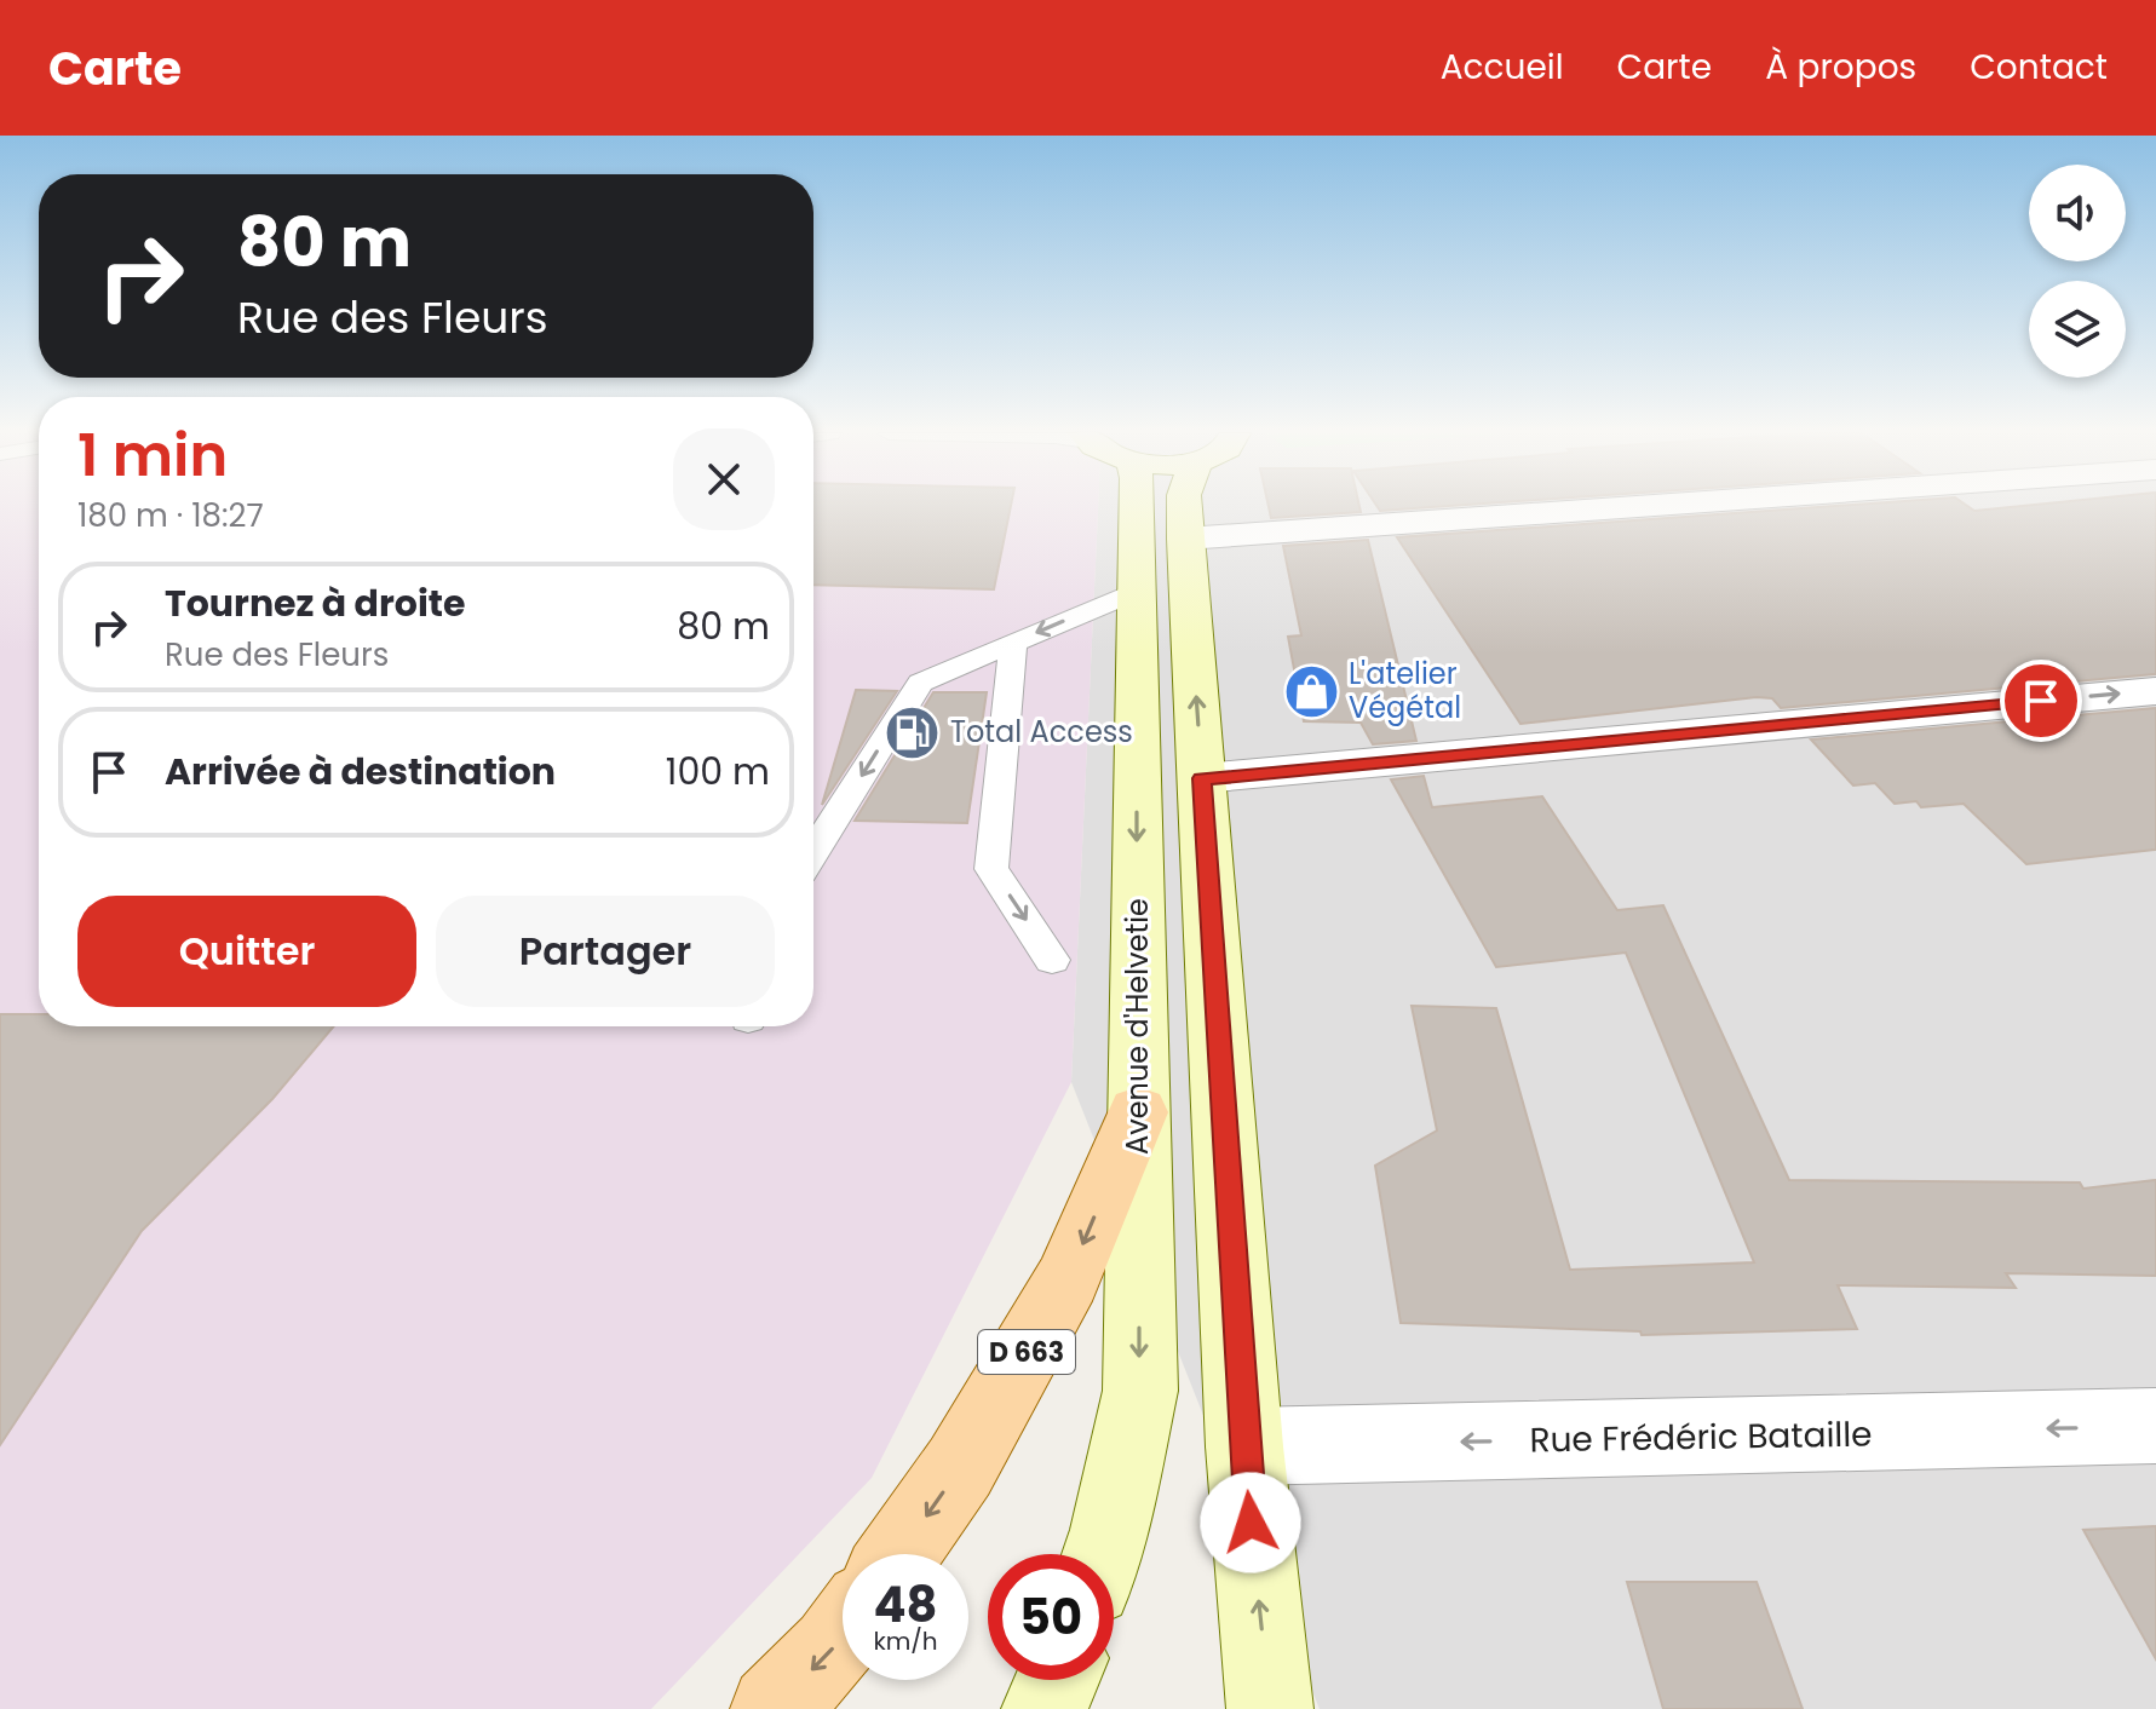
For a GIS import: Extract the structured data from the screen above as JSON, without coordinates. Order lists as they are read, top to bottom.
{
  "streets": {
    "main road": ["Avenue d'Helvetie", "D 663"],
    "street": ["Rue Frédéric Bataille"]
  },
  "crossings": [
    ["Avenue d'Helvetie", "D 663"]
  ],
  "one_way": ["Rue Frédéric Bataille"],
  "places": {
    "shop": ["L'atelier Végétal"],
    "fuel station": ["Total Access"]
  },
  "page": {
    "header": "Carte",
    "nav": [
      "Accueil",
      "Carte",
      "À propos",
      "Contact"
    ],
    "turn": ["80 m", "Rue des Fleurs"],
    "heading": ["1 min", "180 m · 18:27"],
    "list": [
      {
        "name": "Tournez à droite",
        "note": "Rue des Fleurs",
        "value": "80 m"
      },
      {
        "name": "Arrivée à destination",
        "value": "100 m"
      }
    ],
    "buttons": ["Quitter", "Partager"],
    "speed": "48 km/h",
    "limit": "50"
  }
}
